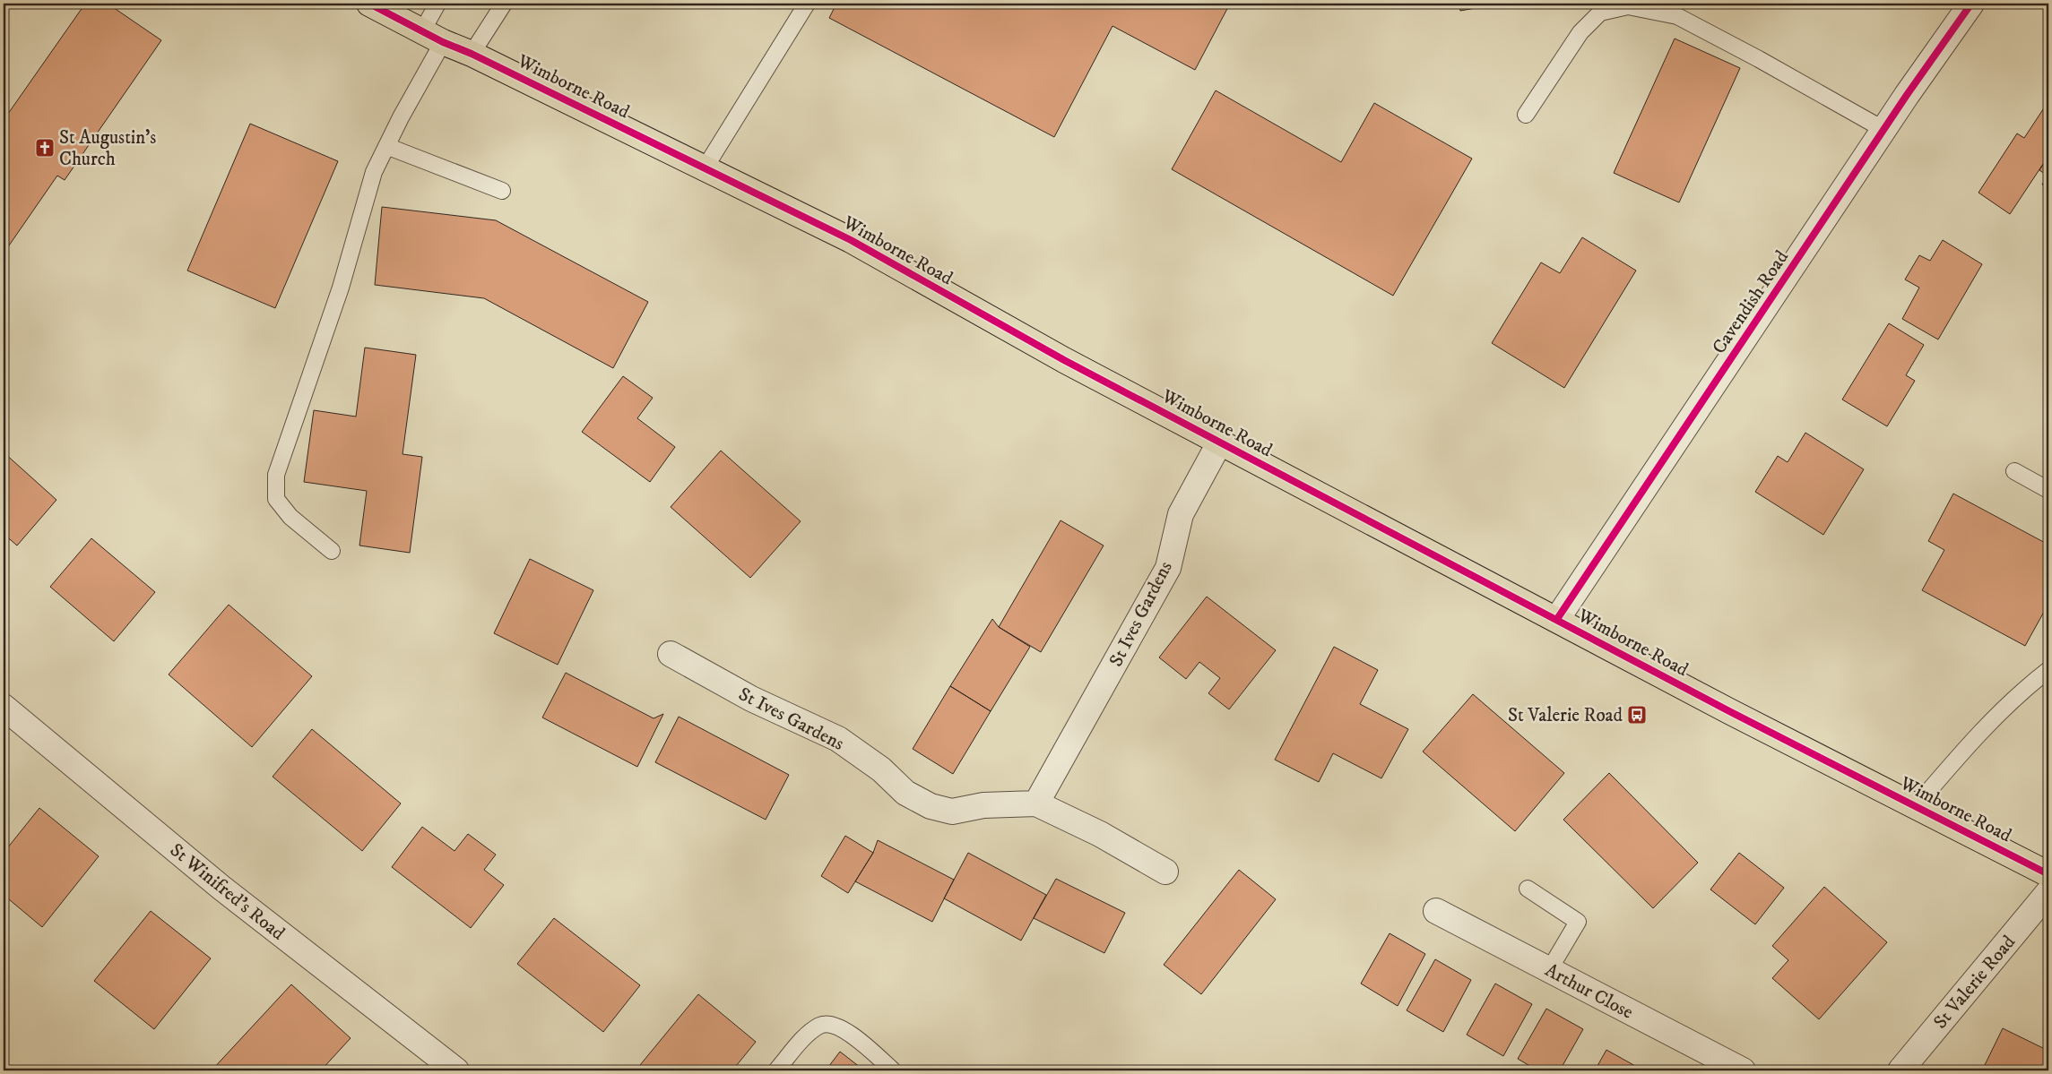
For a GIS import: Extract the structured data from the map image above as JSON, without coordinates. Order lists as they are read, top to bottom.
{
  "streets": {
    "main road": ["Wimborne Road"],
    "street": [
      "Cavendish Road",
      "St Ives Gardens",
      "St Winifred's Road",
      "St Valerie Road",
      "Arthur Close"
    ]
  },
  "crossings": [
    ["Wimborne Road", "Cavendish Road"],
    ["Wimborne Road", "St Ives Gardens"]
  ],
  "places": {
    "church": ["St Augustin's Church"],
    "bus stop": ["St Valerie Road"]
  }
}
